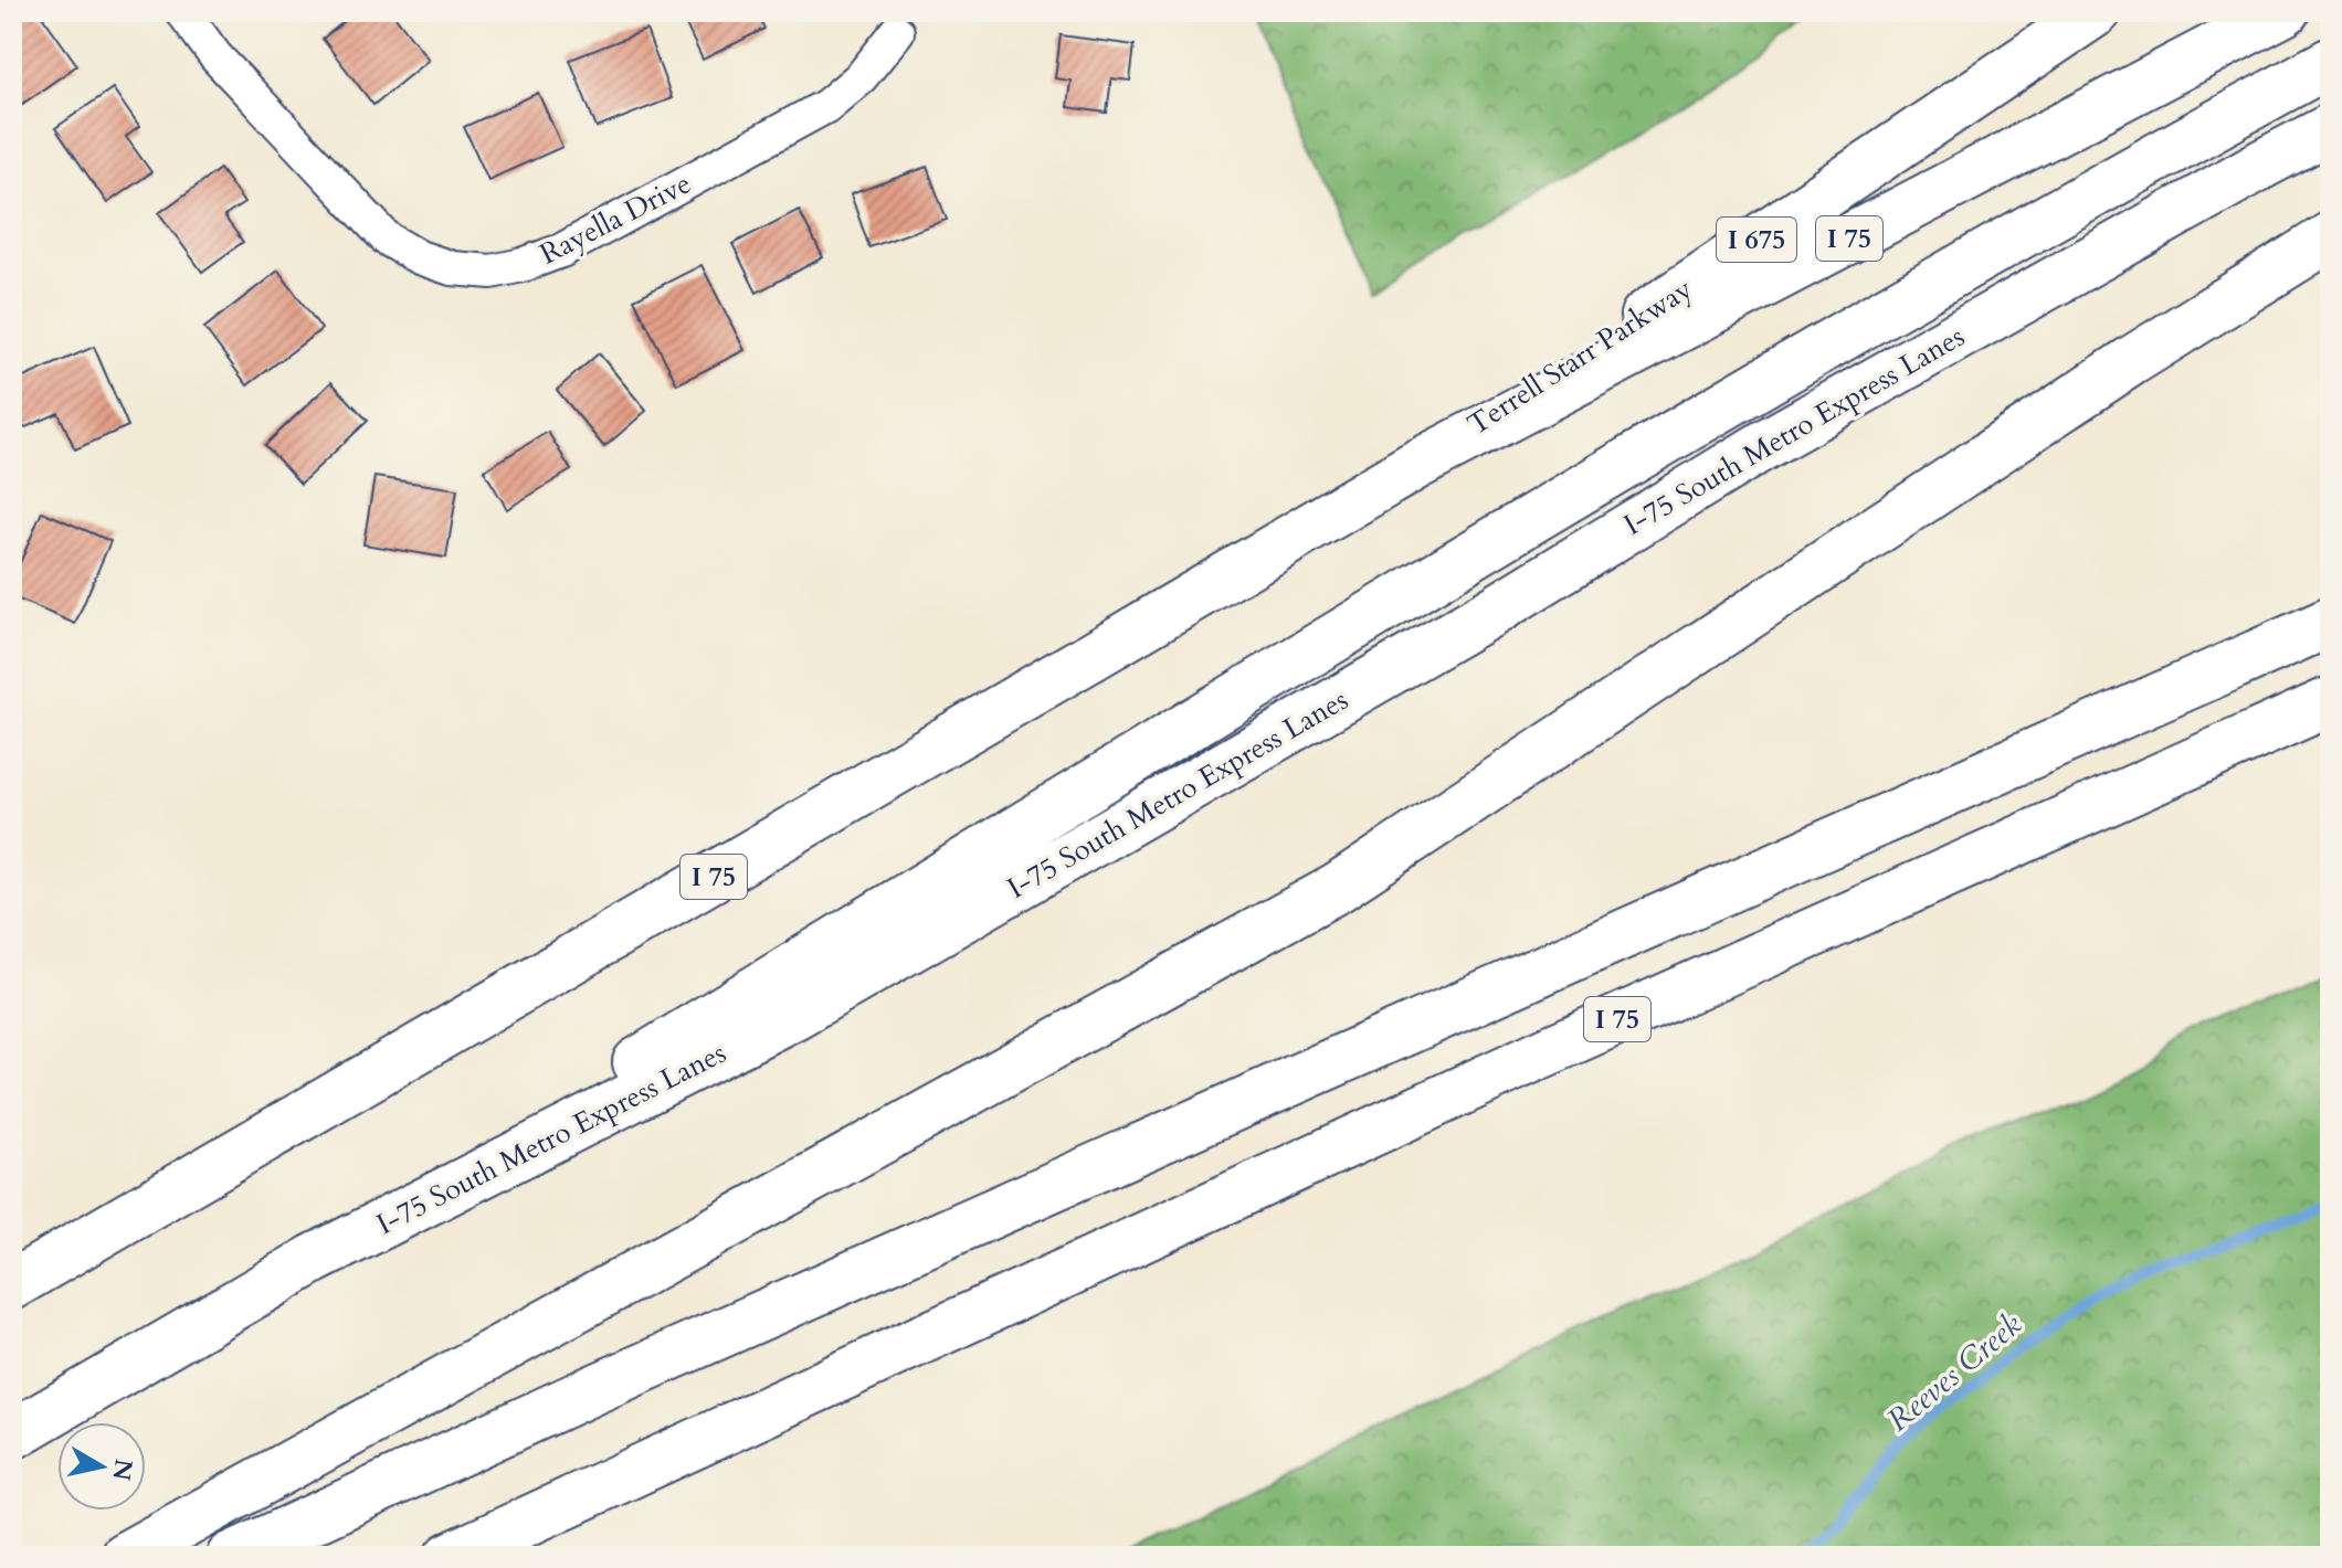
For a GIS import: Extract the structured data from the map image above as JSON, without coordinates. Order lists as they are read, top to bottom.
{
  "streets": {
    "highway": [
      "I 75",
      "I 675",
      "Terrell Starr Parkway",
      "I-75 South Metro Express Lanes"
    ],
    "street": ["Rayella Drive"]
  },
  "crossings": [
    ["I 75", "Terrell Starr Parkway"]
  ],
  "water": ["Reeves Creek"],
  "north": "right"
}
